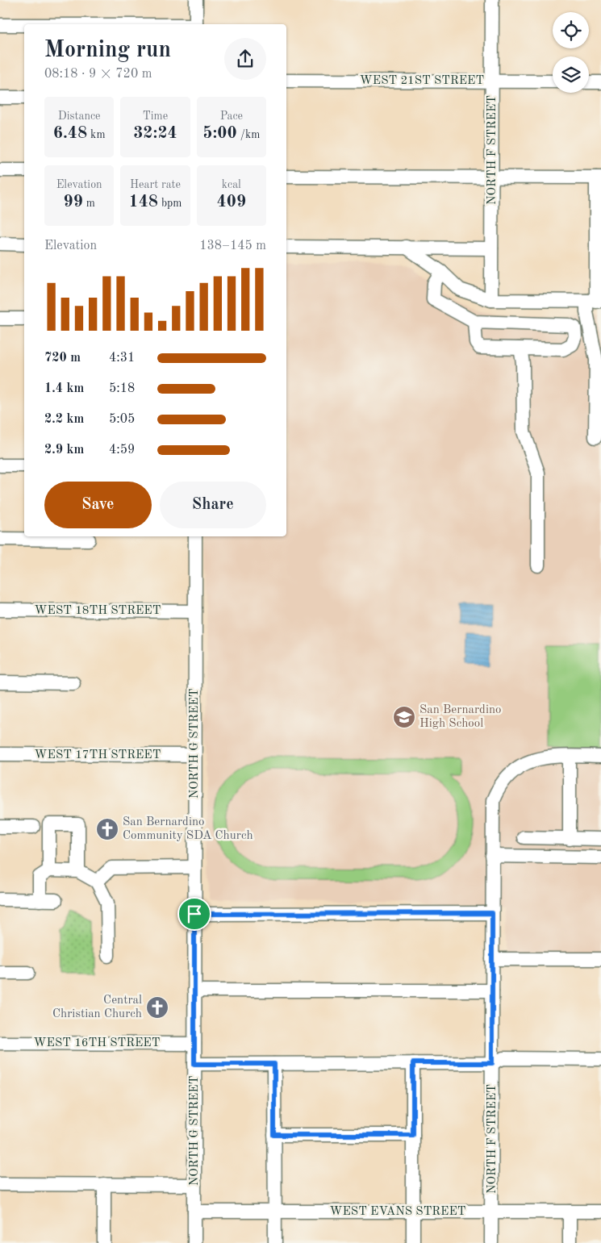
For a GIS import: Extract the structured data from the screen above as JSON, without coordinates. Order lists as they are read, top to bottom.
{
  "streets": {
    "street": [
      "WEST 21ST STREET",
      "NORTH F STREET",
      "WEST 18TH STREET",
      "NORTH G STREET",
      "WEST 17TH STREET",
      "WEST 16TH STREET",
      "WEST EVANS STREET"
    ]
  },
  "crossings": [
    ["WEST 21ST STREET", "NORTH F STREET"],
    ["NORTH F STREET", "WEST EVANS STREET"],
    ["WEST 18TH STREET", "NORTH G STREET"],
    ["NORTH G STREET", "WEST 17TH STREET"],
    ["NORTH G STREET", "WEST 16TH STREET"],
    ["NORTH G STREET", "WEST EVANS STREET"]
  ],
  "places": {
    "school or university": ["San Bernardino High School"],
    "church": ["San Bernardino Community SDA Church", "Central Christian Church"]
  },
  "page": {
    "heading": ["Morning run", "08:18 · 9 × 720 m"],
    "stats": [
      ["Distance", "6.48 km"],
      ["Time", "32:24"],
      ["Pace", "5:00 /km"],
      ["Elevation", "99 m"],
      ["Heart rate", "148 bpm"],
      ["kcal", "409"]
    ],
    "chart": ["Elevation", "138–145 m"],
    "list": [
      {
        "name": "720 m",
        "note": "4:31"
      },
      {
        "name": "1.4 km",
        "note": "5:18"
      },
      {
        "name": "2.2 km",
        "note": "5:05"
      },
      {
        "name": "2.9 km",
        "note": "4:59"
      }
    ],
    "buttons": ["Save", "Share"]
  }
}
